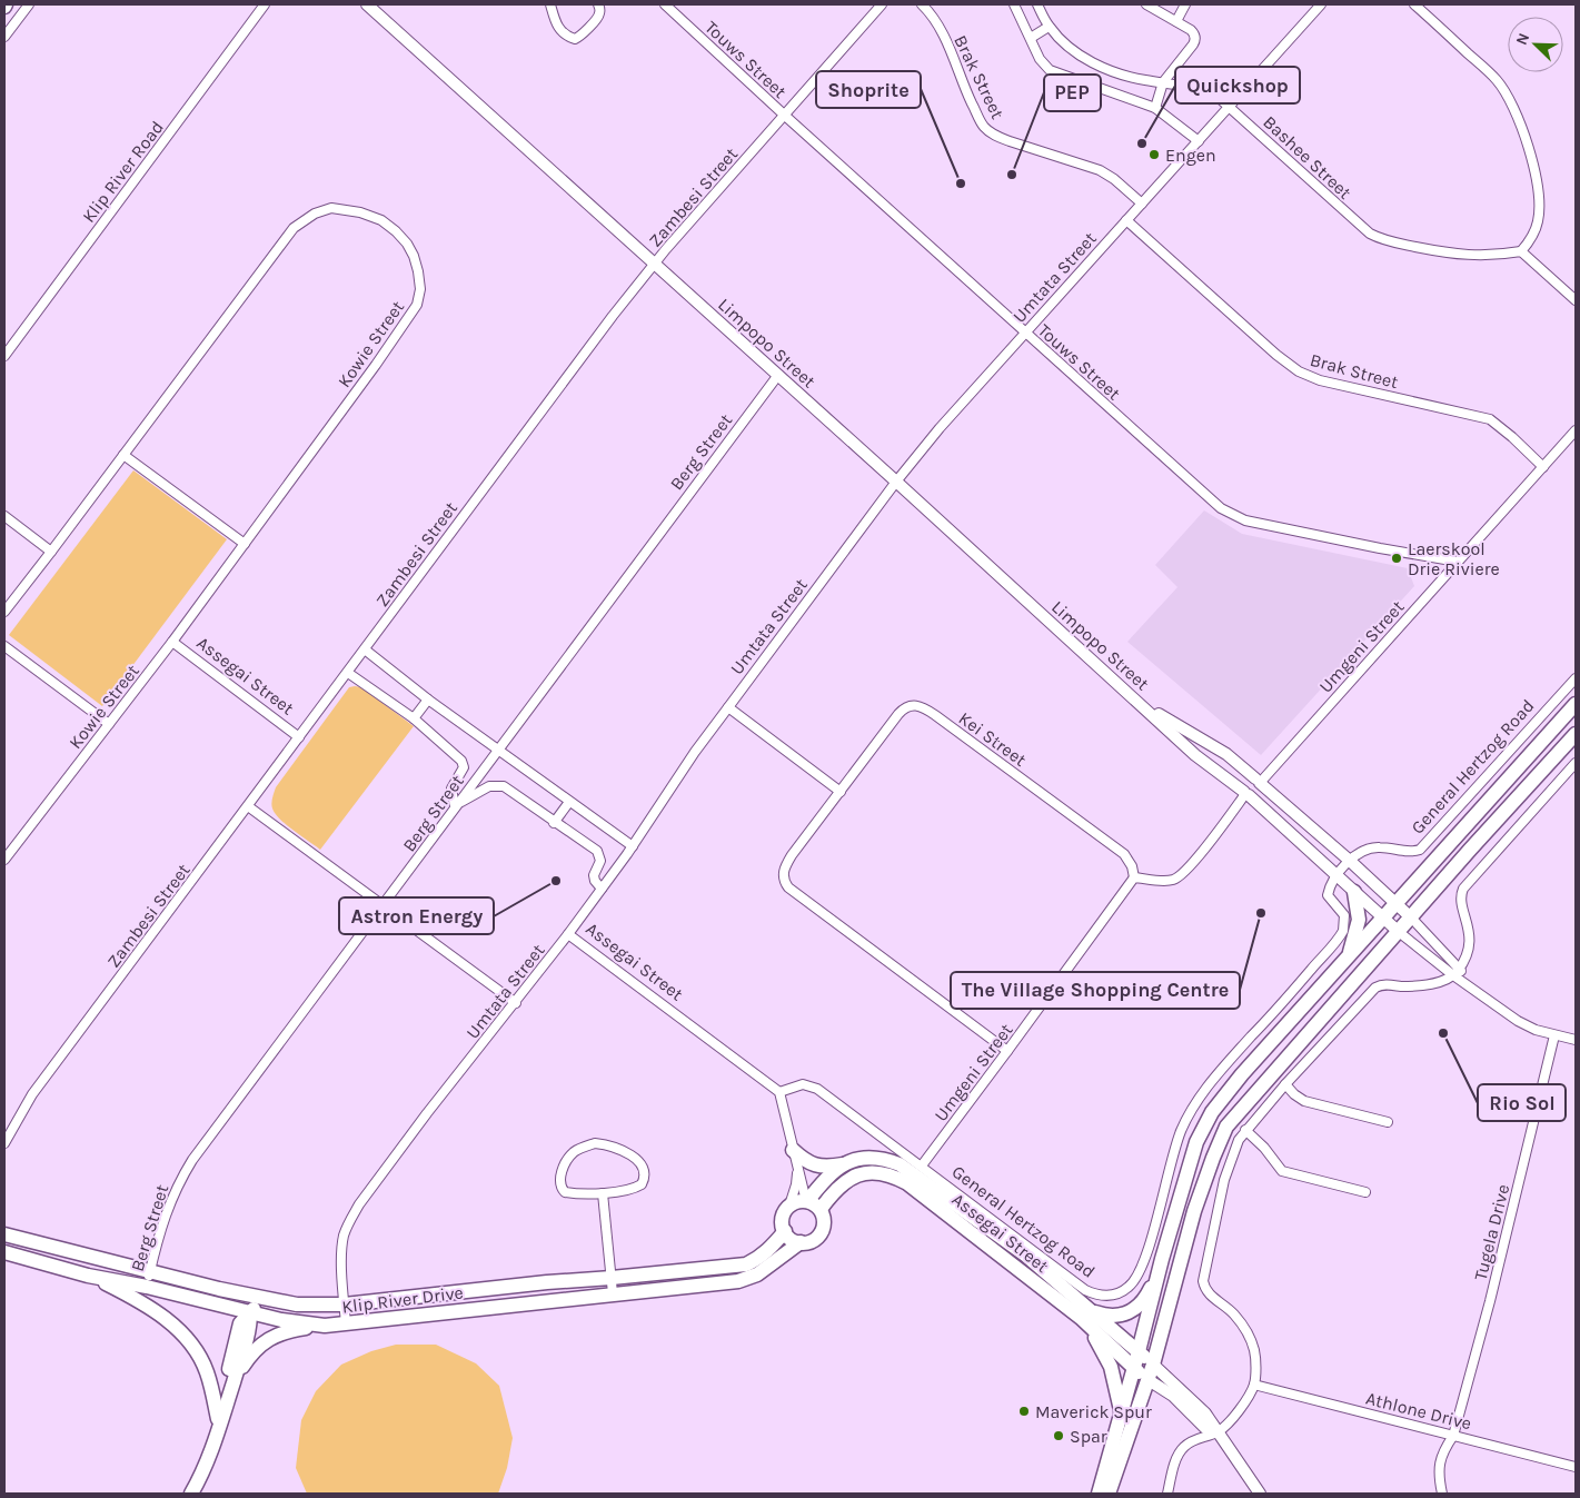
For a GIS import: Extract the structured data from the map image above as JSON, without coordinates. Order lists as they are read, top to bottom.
{
  "streets": {
    "main road": ["Assegai Street", "General Hertzog Road", "Klip River Drive"],
    "street": [
      "Touws Street",
      "Brak Street",
      "Bashee Street",
      "Klip River Road",
      "Zambesi Street",
      "Umtata Street",
      "Limpopo Street",
      "Kowie Street",
      "Berg Street",
      "Umgeni Street",
      "Kei Street",
      "Tugela Drive",
      "Athlone Drive"
    ]
  },
  "crossings": [
    ["Touws Street", "Zambesi Street"],
    ["Touws Street", "Umtata Street"],
    ["Touws Street", "Umgeni Street"],
    ["Brak Street", "Umtata Street"],
    ["Brak Street", "Umgeni Street"],
    ["Bashee Street", "Umtata Street"],
    ["Zambesi Street", "Limpopo Street"],
    ["Zambesi Street", "Assegai Street"],
    ["Umtata Street", "Limpopo Street"],
    ["Umtata Street", "Assegai Street"],
    ["Umtata Street", "Klip River Drive"],
    ["Limpopo Street", "Berg Street"],
    ["Limpopo Street", "Umgeni Street"],
    ["Limpopo Street", "General Hertzog Road"],
    ["Kowie Street", "Assegai Street"],
    ["Berg Street", "Klip River Drive"],
    ["Umgeni Street", "Kei Street"],
    ["Umgeni Street", "General Hertzog Road"],
    ["Assegai Street", "General Hertzog Road"],
    ["Assegai Street", "Klip River Drive"],
    ["Tugela Drive", "Athlone Drive"]
  ],
  "places": [
    "Quickshop",
    "Engen",
    "PEP",
    "Shoprite",
    "Laerskool Drie Riviere",
    "Astron Energy",
    "The Village Shopping Centre",
    "Rio Sol",
    "Maverick Spur",
    "Spar"
  ],
  "north": "top left"
}
